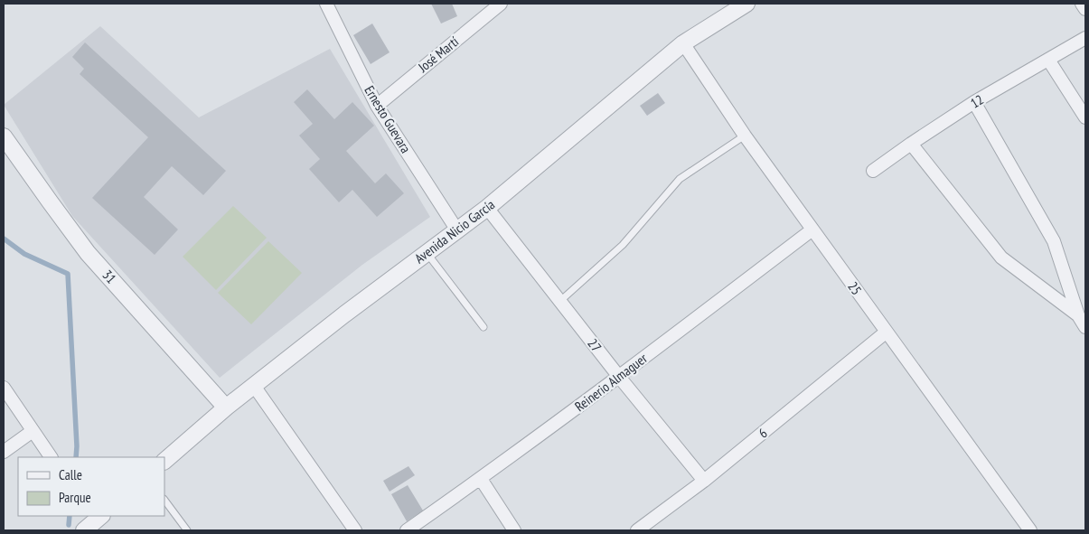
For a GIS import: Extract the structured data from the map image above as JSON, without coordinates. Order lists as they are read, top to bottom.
{
  "streets": {
    "street": [
      "José Martí",
      "12",
      "Ernesto Guevara",
      "Avenida Nicio García",
      "31",
      "25",
      "27",
      "Reinerio Almaguer",
      "6"
    ]
  },
  "crossings": [
    ["José Martí", "Ernesto Guevara"],
    ["Ernesto Guevara", "Avenida Nicio García"],
    ["Avenida Nicio García", "31"],
    ["Avenida Nicio García", "25"],
    ["Avenida Nicio García", "27"],
    ["25", "Reinerio Almaguer"],
    ["25", "6"],
    ["27", "Reinerio Almaguer"],
    ["27", "6"]
  ],
  "legend": ["Calle", "Parque"]
}
